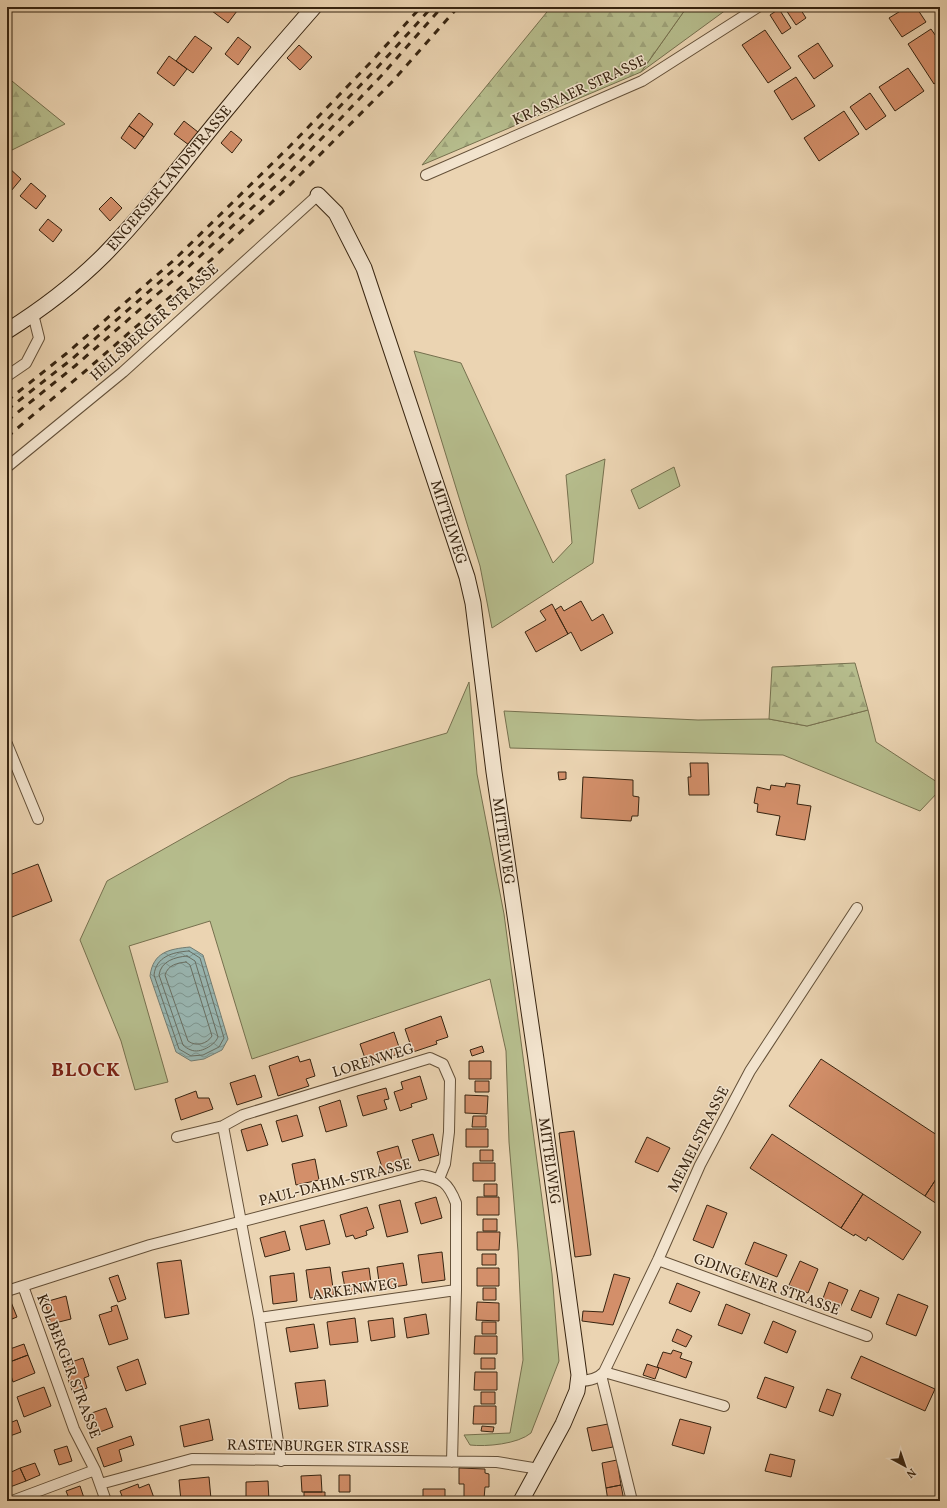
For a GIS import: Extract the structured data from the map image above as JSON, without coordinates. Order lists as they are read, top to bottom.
{
  "streets": {
    "main road": ["ENGERSER LANDSTRASSE", "MITTELWEG"],
    "street": [
      "KRASNAER STRASSE",
      "HEILSBERGER STRASSE",
      "LORENWEG",
      "MEMELSTRASSE",
      "PAUL-DAHM-STRASSE",
      "GDINGENER STRASSE",
      "ARKENWEG",
      "KOLBERGER STRASSE",
      "RASTENBURGER STRASSE"
    ]
  },
  "crossings": [
    ["HEILSBERGER STRASSE", "MITTELWEG"],
    ["MITTELWEG", "RASTENBURGER STRASSE"],
    ["LORENWEG", "PAUL-DAHM-STRASSE"],
    ["MEMELSTRASSE", "GDINGENER STRASSE"],
    ["PAUL-DAHM-STRASSE", "KOLBERGER STRASSE"],
    ["KOLBERGER STRASSE", "RASTENBURGER STRASSE"]
  ],
  "districts": ["BLOCK"],
  "north": "bottom right"
}
